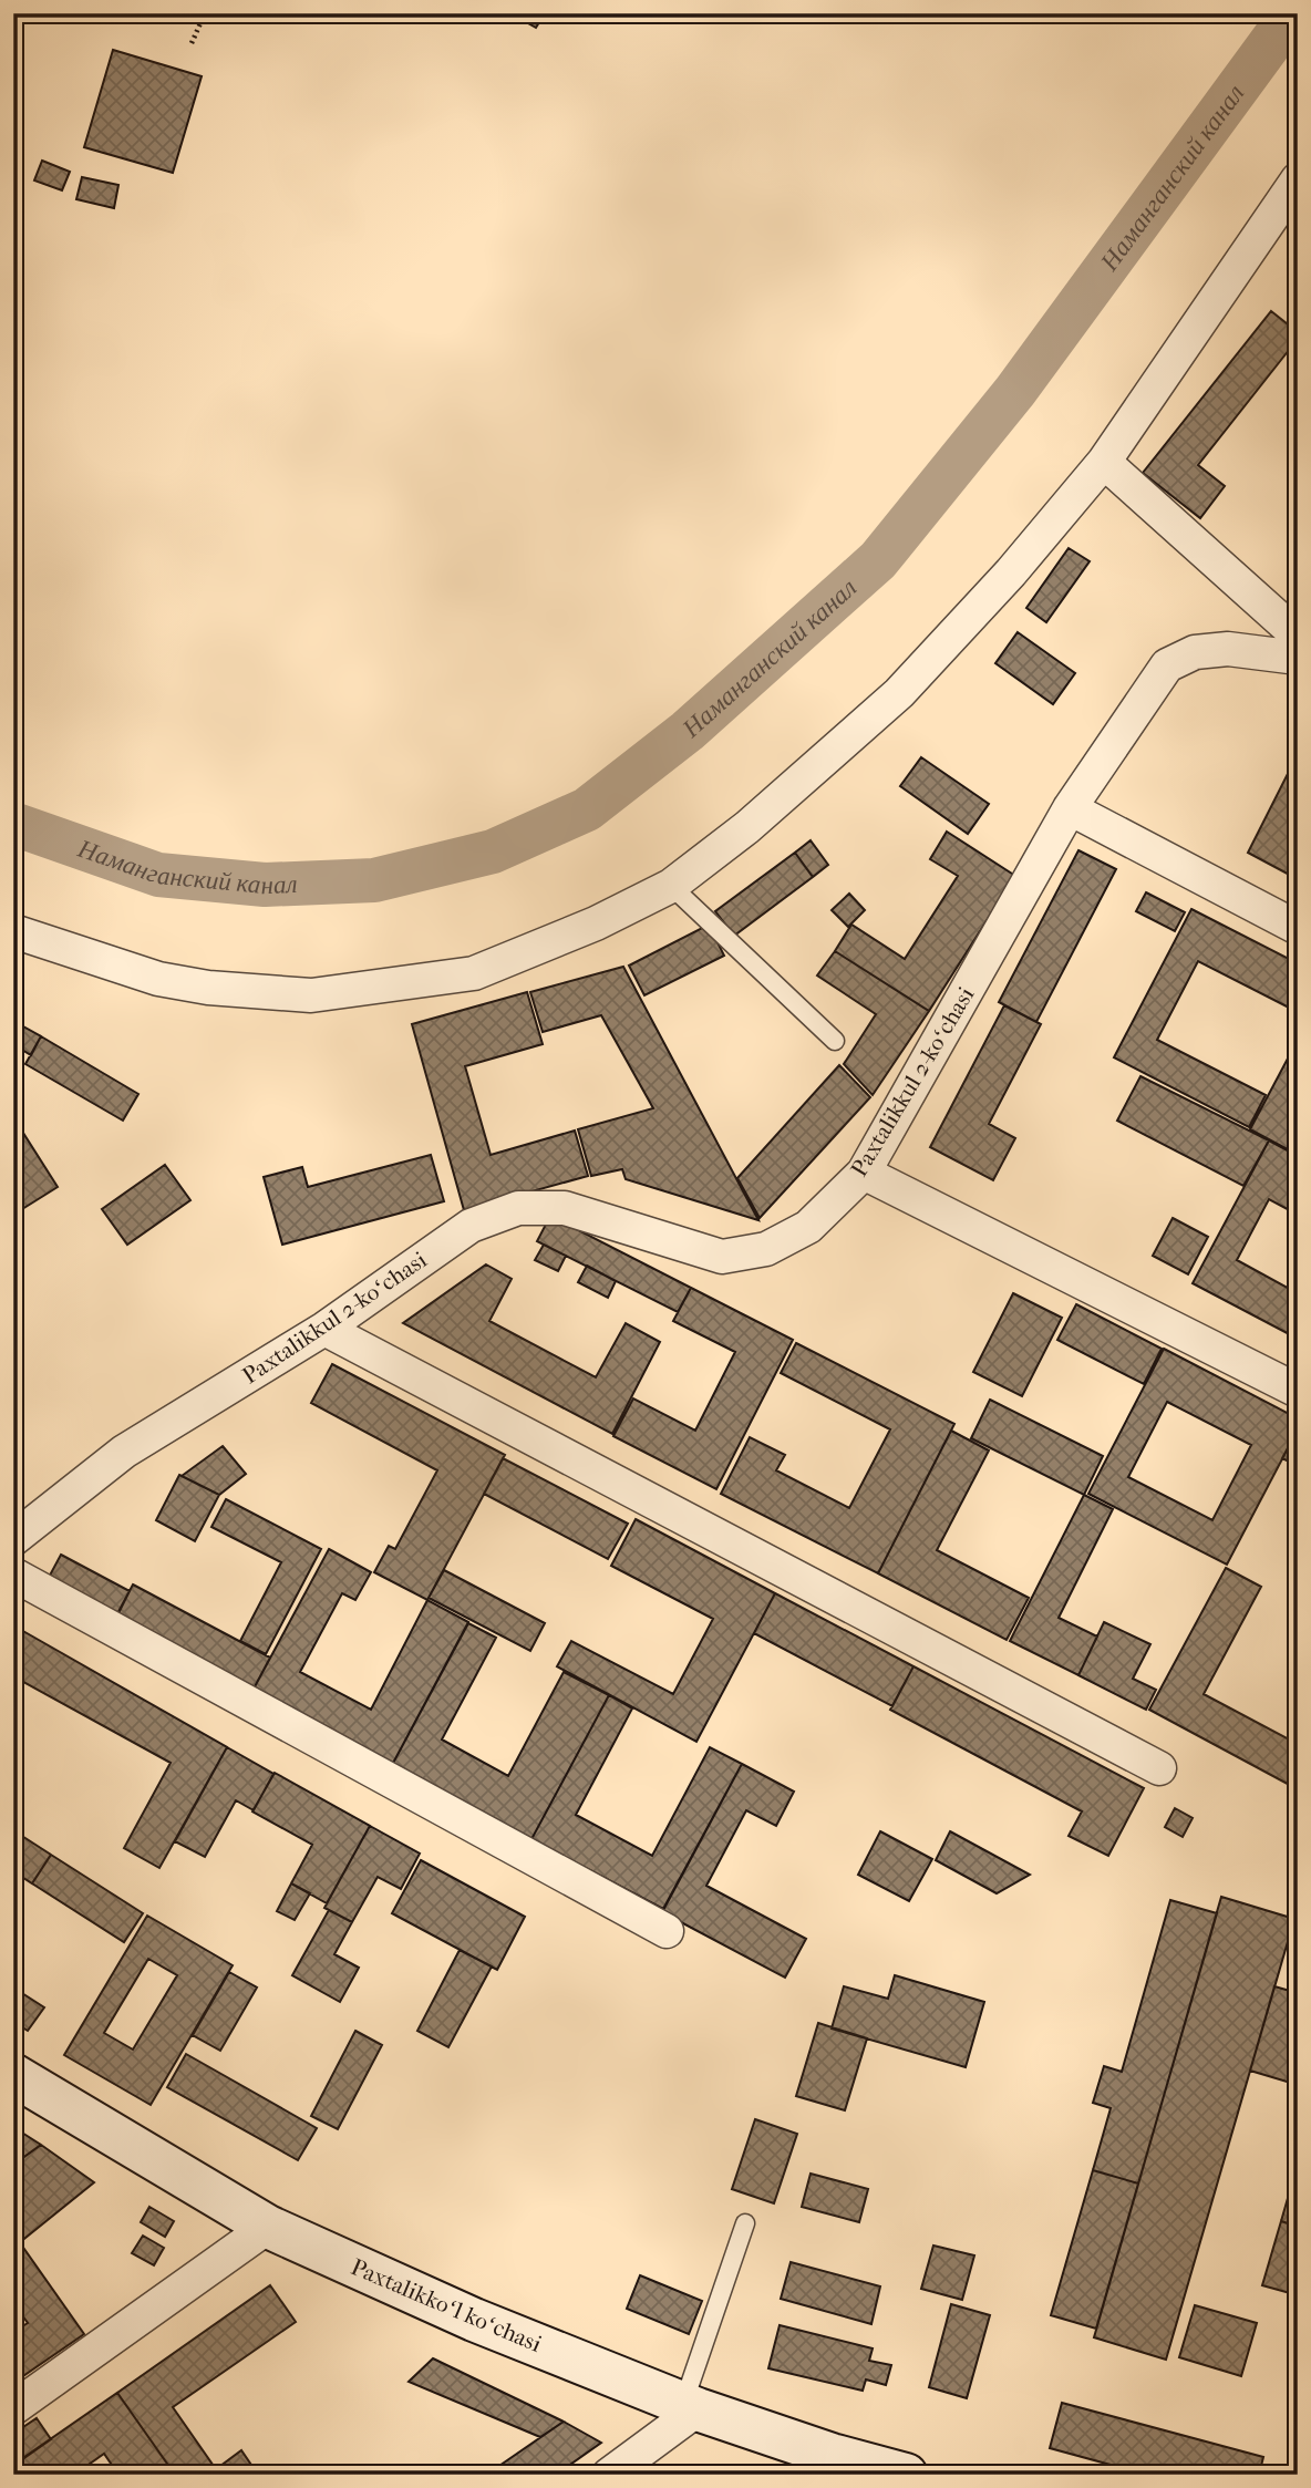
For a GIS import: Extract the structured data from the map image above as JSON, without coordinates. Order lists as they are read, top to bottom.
{
  "streets": {
    "street": ["Paxtalikkul 2-koʻchasi", "Paxtalikkoʻl koʻchasi"]
  },
  "water": ["Наманганский канал"]
}
